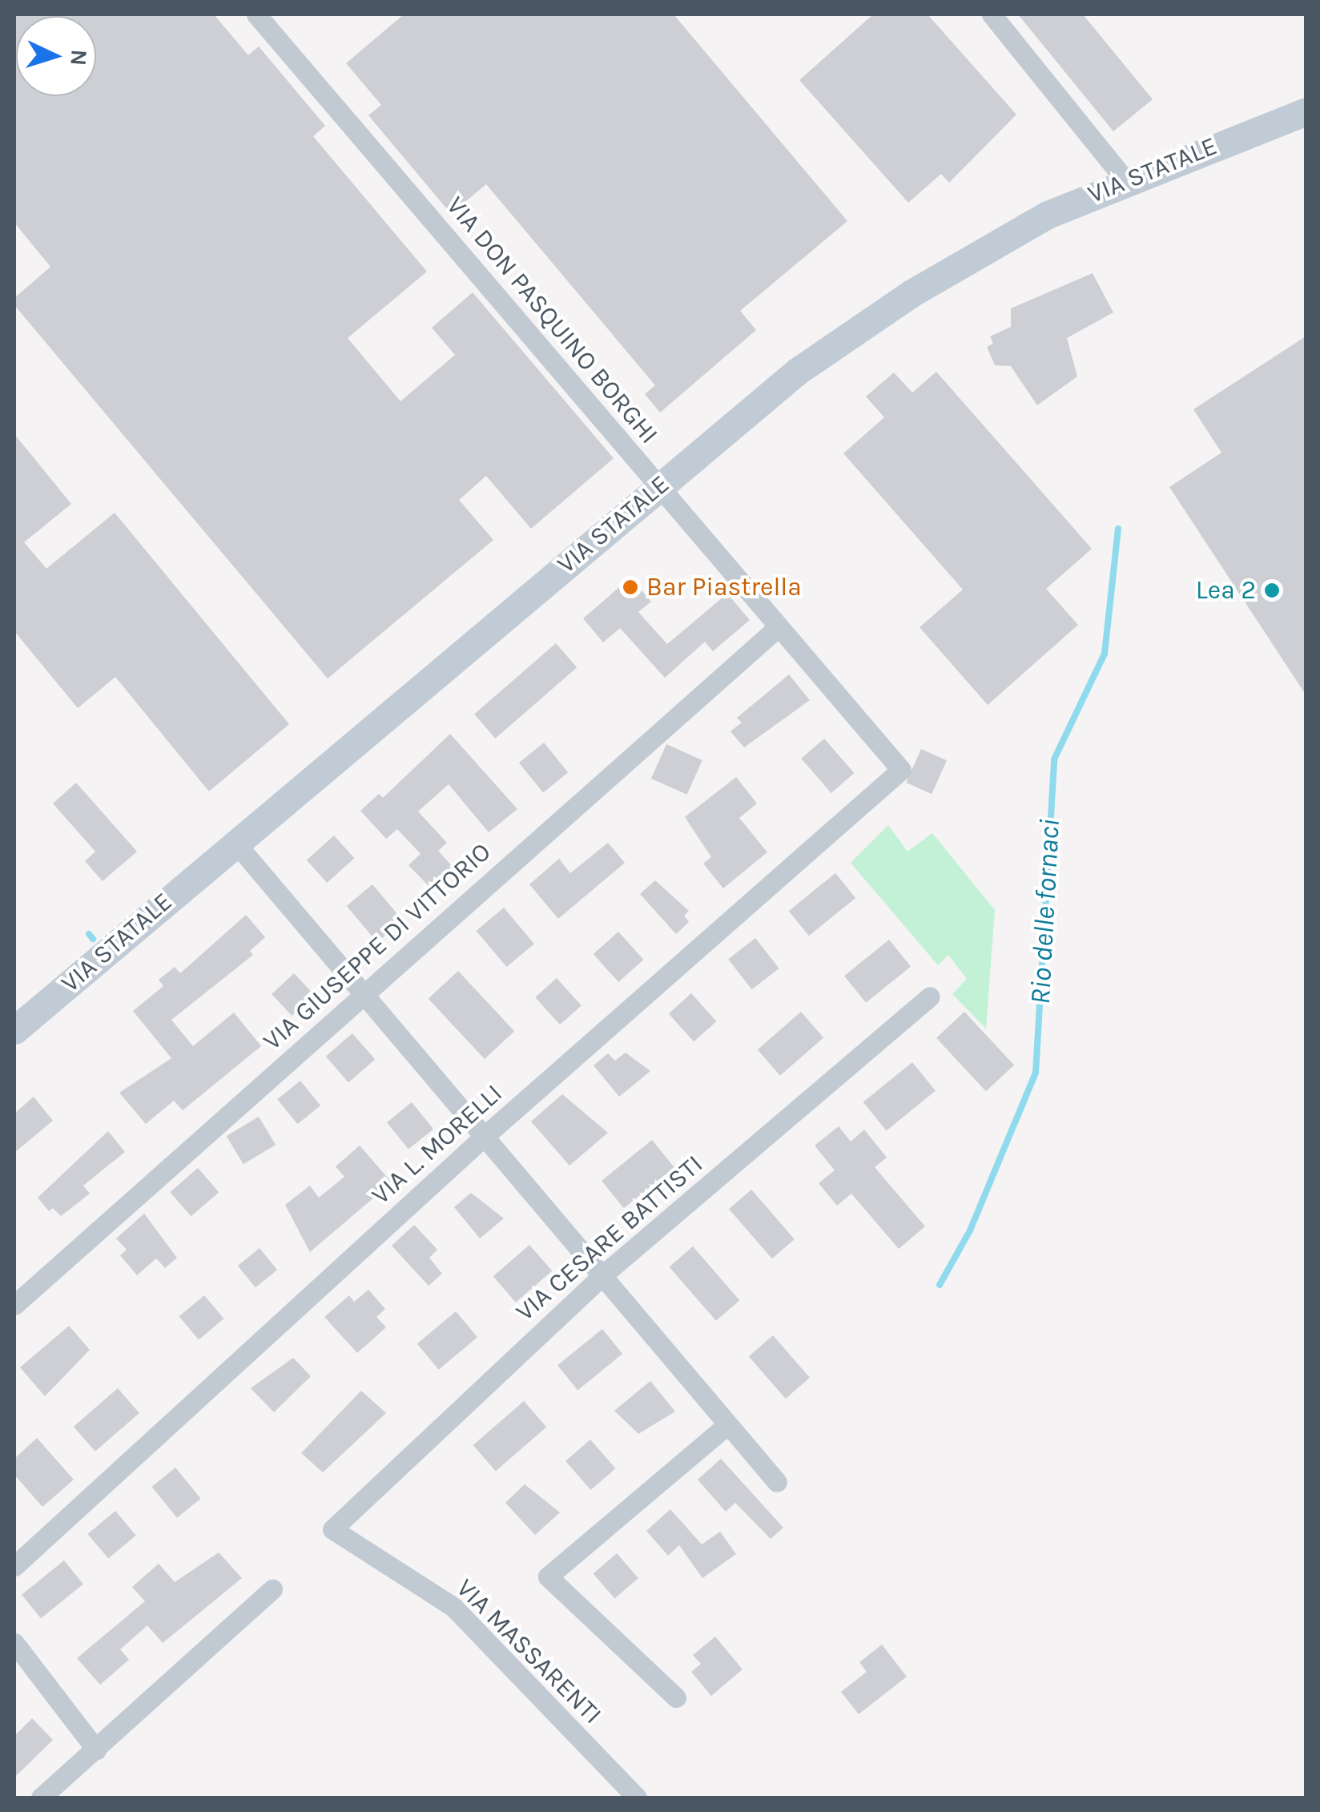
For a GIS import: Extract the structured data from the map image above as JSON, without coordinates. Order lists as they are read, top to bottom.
{
  "streets": {
    "main road": ["VIA STATALE"],
    "street": [
      "VIA DON PASQUINO BORGHI",
      "VIA GIUSEPPE DI VITTORIO",
      "VIA L. MORELLI",
      "VIA CESARE BATTISTI",
      "VIA MASSARENTI"
    ]
  },
  "crossings": [
    ["VIA STATALE", "VIA DON PASQUINO BORGHI"],
    ["VIA DON PASQUINO BORGHI", "VIA GIUSEPPE DI VITTORIO"],
    ["VIA DON PASQUINO BORGHI", "VIA L. MORELLI"],
    ["VIA CESARE BATTISTI", "VIA MASSARENTI"]
  ],
  "water": ["Rio delle fornaci"],
  "places": ["Bar Piastrella", "Lea 2"],
  "north": "right"
}
